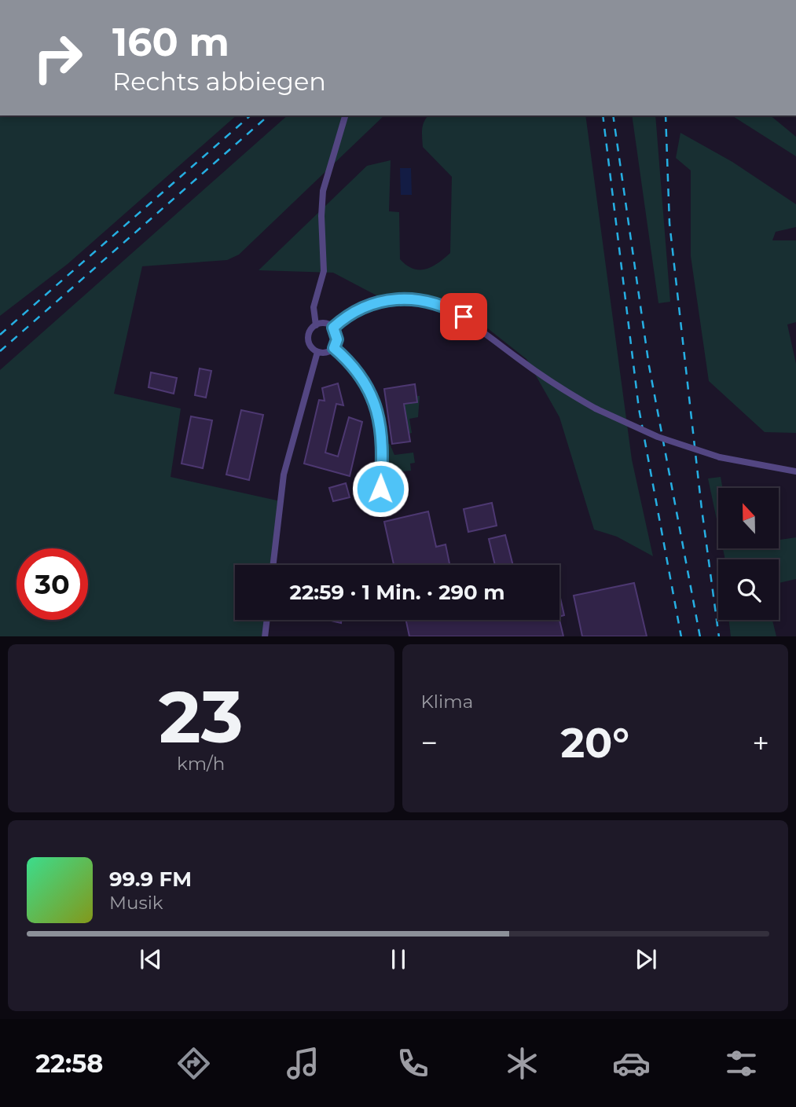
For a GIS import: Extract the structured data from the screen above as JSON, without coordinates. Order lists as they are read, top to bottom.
{
  "north": "top",
  "page": {
    "turn": ["160 m", "Rechts abbiegen"],
    "limit": "30",
    "trip": "22:59 · 1 Min. · 290 m",
    "tile": [
      ["23", "km/h"],
      "Klima"
    ],
    "heat": ["−", "20°", "+"],
    "song": ["99.9 FM", "Musik"],
    "tabs": "22:58"
  }
}
